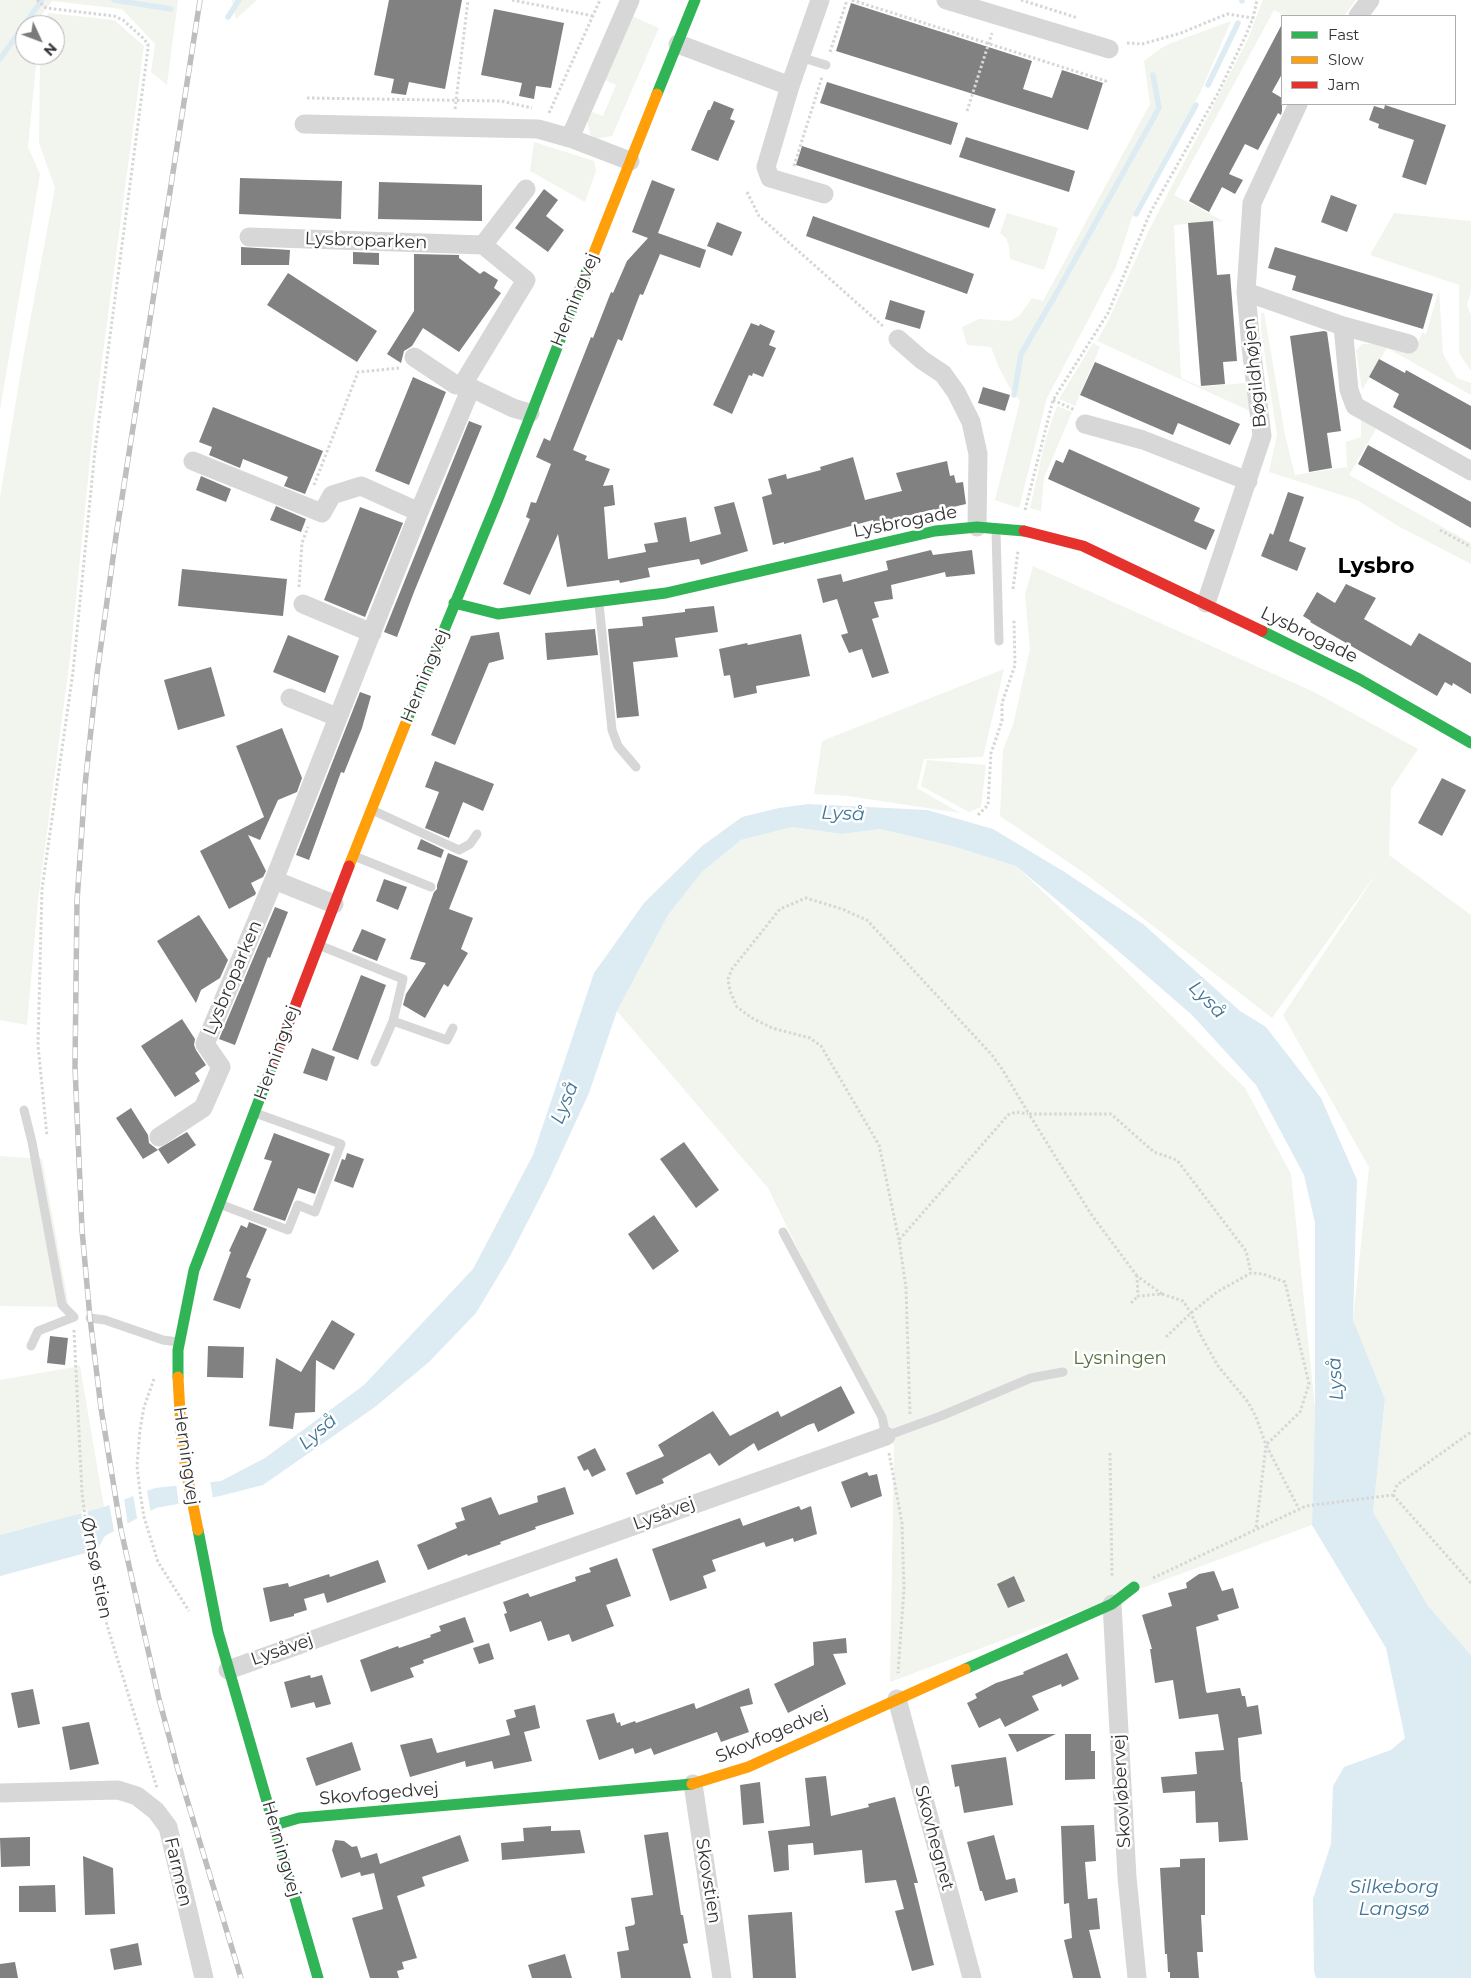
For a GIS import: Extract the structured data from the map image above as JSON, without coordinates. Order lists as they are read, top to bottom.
{
  "streets": {
    "street": [
      "Lysbroparken",
      "Herningvej",
      "Bøgildhøjen",
      "Lysbrogade",
      "Lysåvej",
      "Skovfogedvej",
      "Skovløbervej",
      "Skovhegnet",
      "Farmen",
      "Skovstien"
    ],
    "path": ["Ørnsø stien"]
  },
  "crossings": [
    ["Herningvej", "Lysbrogade"],
    ["Herningvej", "Lysåvej"],
    ["Herningvej", "Skovfogedvej"],
    ["Bøgildhøjen", "Lysbrogade"],
    ["Ørnsø stien", "Farmen"],
    ["Skovfogedvej", "Skovløbervej"],
    ["Skovfogedvej", "Skovhegnet"],
    ["Skovfogedvej", "Skovstien"]
  ],
  "districts": ["Lysbro"],
  "water": ["Lyså", "Silkeborg Langsø"],
  "parks": ["Lysningen"],
  "legend": ["Fast", "Slow", "Jam"],
  "north": "bottom right"
}
